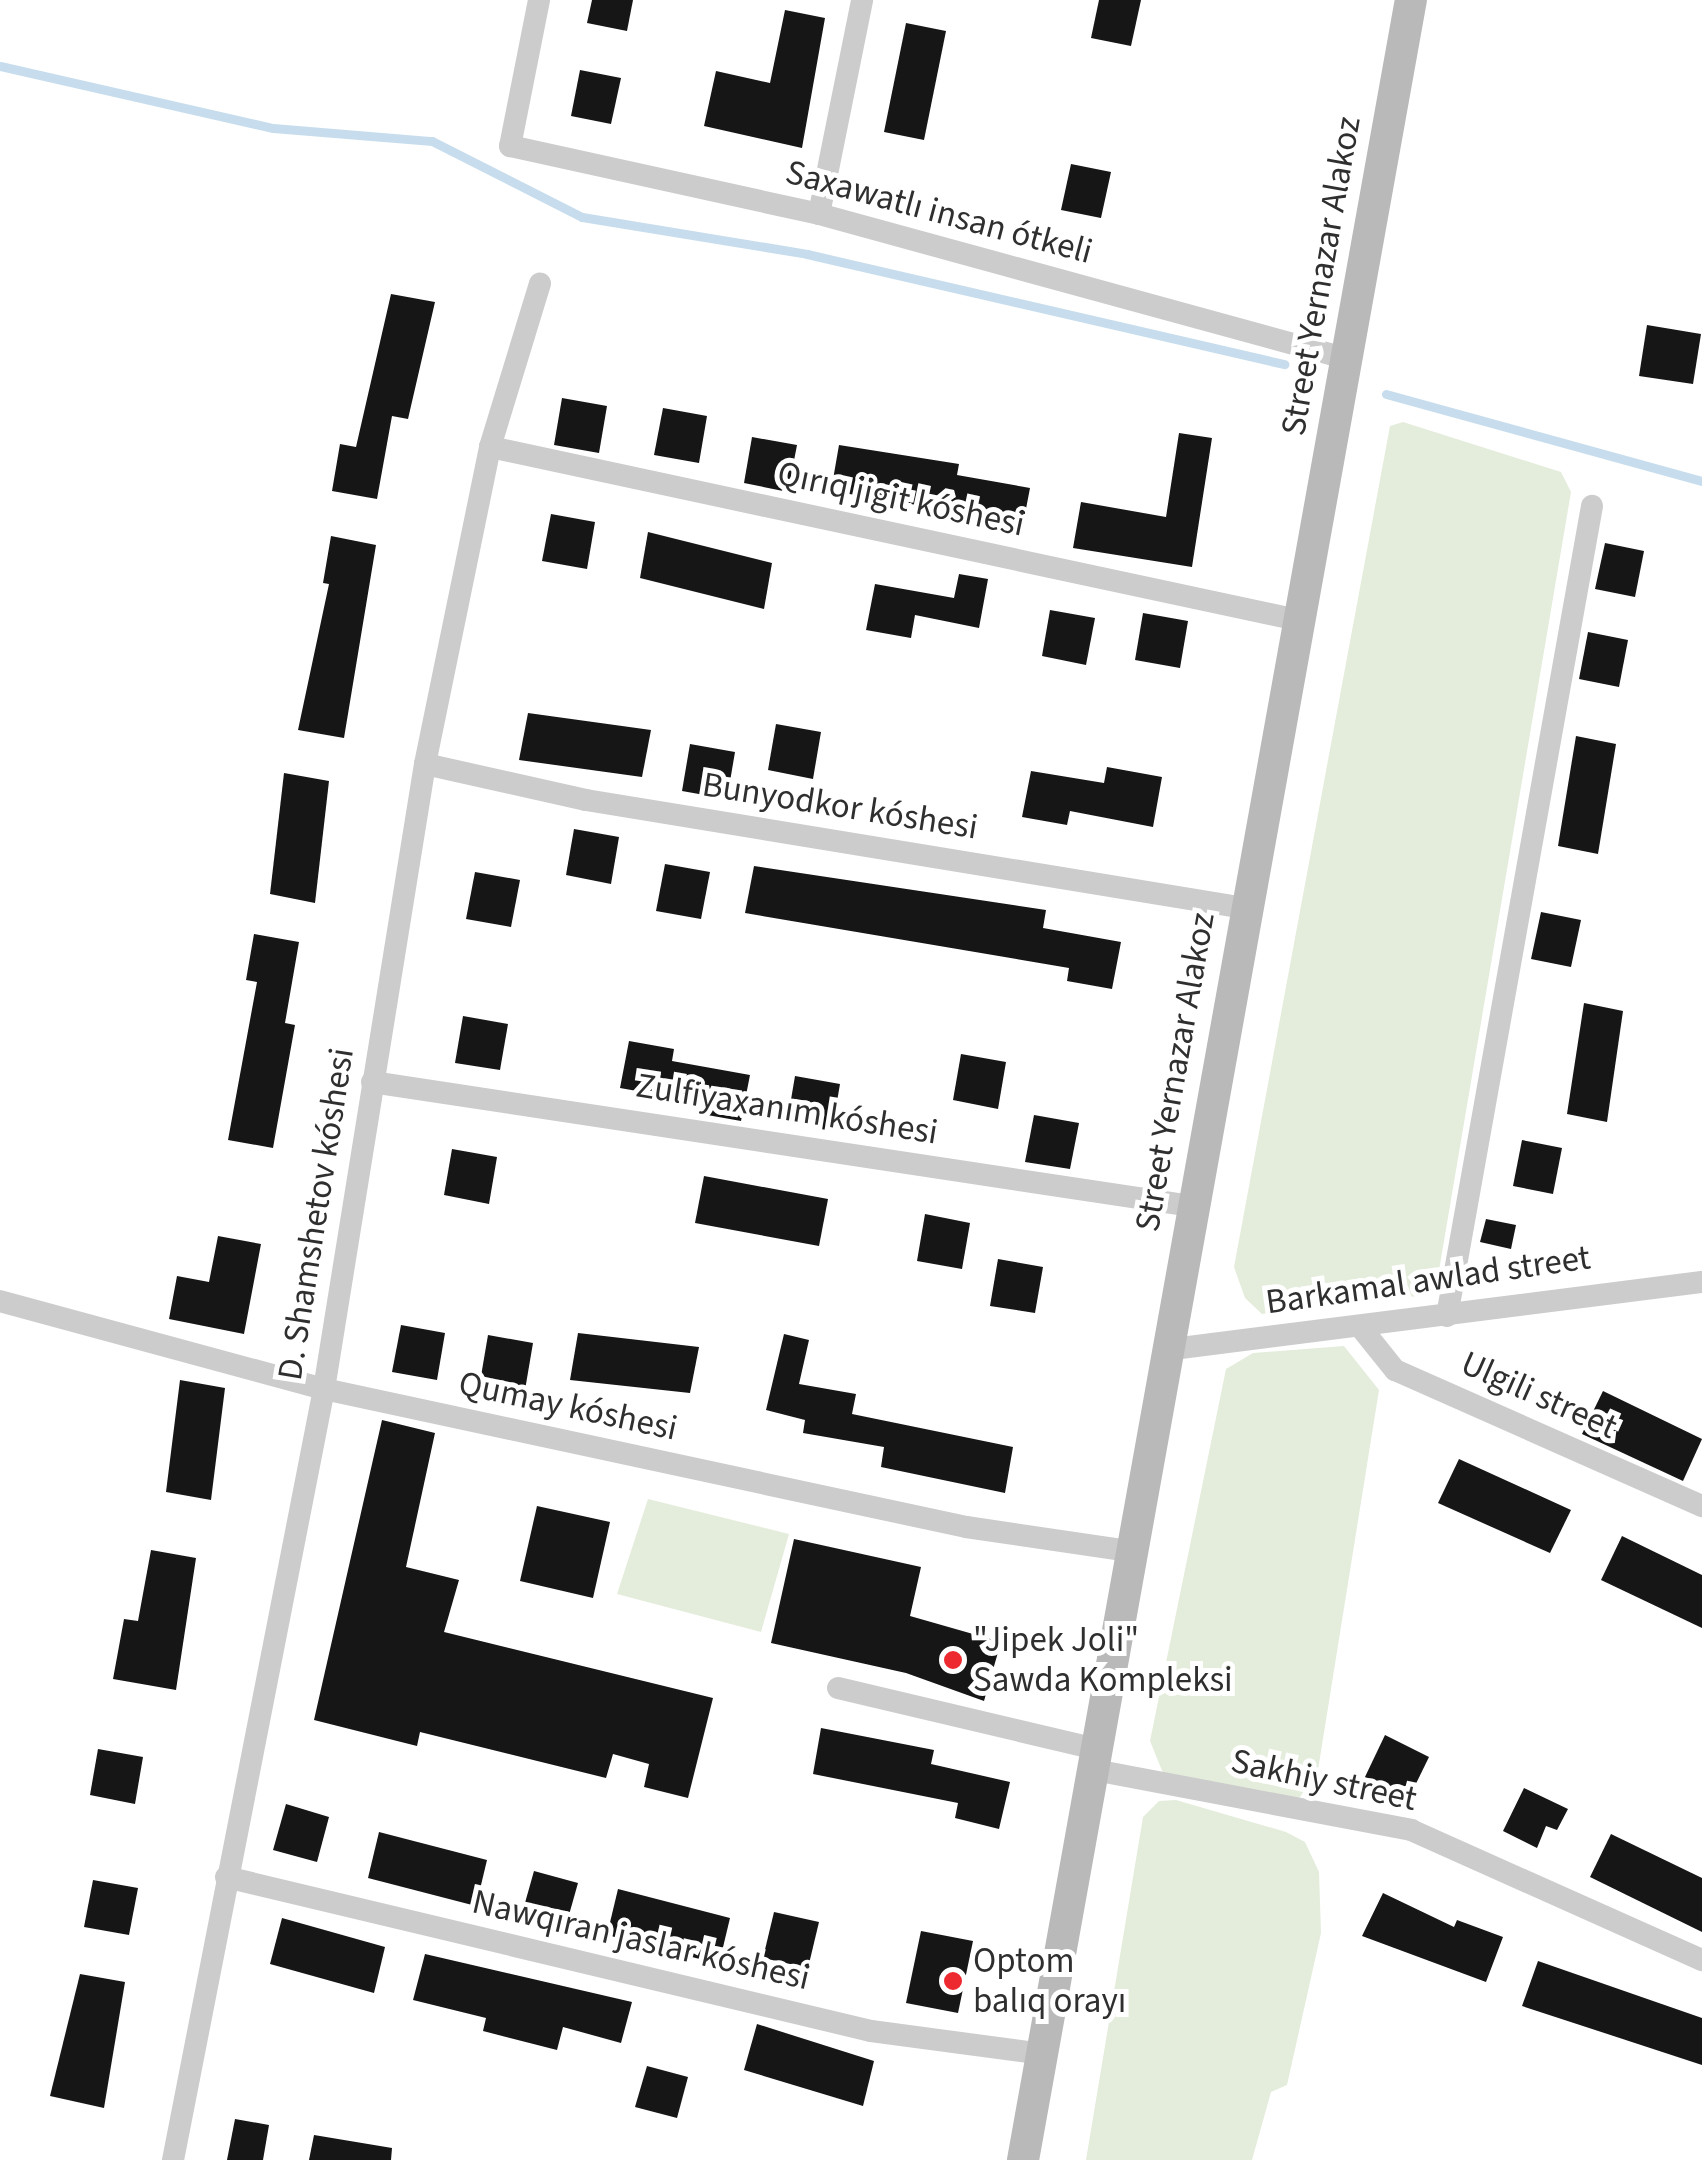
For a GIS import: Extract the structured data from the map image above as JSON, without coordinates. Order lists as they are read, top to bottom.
{
  "streets": {
    "main road": ["Street Yernazar Alakoz"],
    "street": [
      "Saxawatlı insan ótkeli",
      "Qırıq jigit kóshesi",
      "Bunyodkor kóshesi",
      "Zulfiyaxanım kóshesi",
      "D. Shamshetov kóshesi",
      "Barkamal awlad street",
      "Ulgili street",
      "Qumay kóshesi",
      "Sakhiy street",
      "Nawqıran jaslar kóshesi"
    ]
  },
  "crossings": [
    ["Saxawatlı insan ótkeli", "Street Yernazar Alakoz"],
    ["Street Yernazar Alakoz", "Qırıq jigit kóshesi"],
    ["Street Yernazar Alakoz", "Bunyodkor kóshesi"],
    ["Street Yernazar Alakoz", "Zulfiyaxanım kóshesi"],
    ["Street Yernazar Alakoz", "Barkamal awlad street"],
    ["Street Yernazar Alakoz", "Qumay kóshesi"],
    ["Street Yernazar Alakoz", "Sakhiy street"],
    ["Street Yernazar Alakoz", "Nawqıran jaslar kóshesi"],
    ["Qırıq jigit kóshesi", "D. Shamshetov kóshesi"],
    ["Bunyodkor kóshesi", "D. Shamshetov kóshesi"],
    ["Zulfiyaxanım kóshesi", "D. Shamshetov kóshesi"],
    ["D. Shamshetov kóshesi", "Qumay kóshesi"],
    ["D. Shamshetov kóshesi", "Nawqıran jaslar kóshesi"],
    ["Barkamal awlad street", "Ulgili street"]
  ],
  "places": ["\"Jipek Joli\" Sawda Kompleksi", "Optom balıq orayı"]
}
